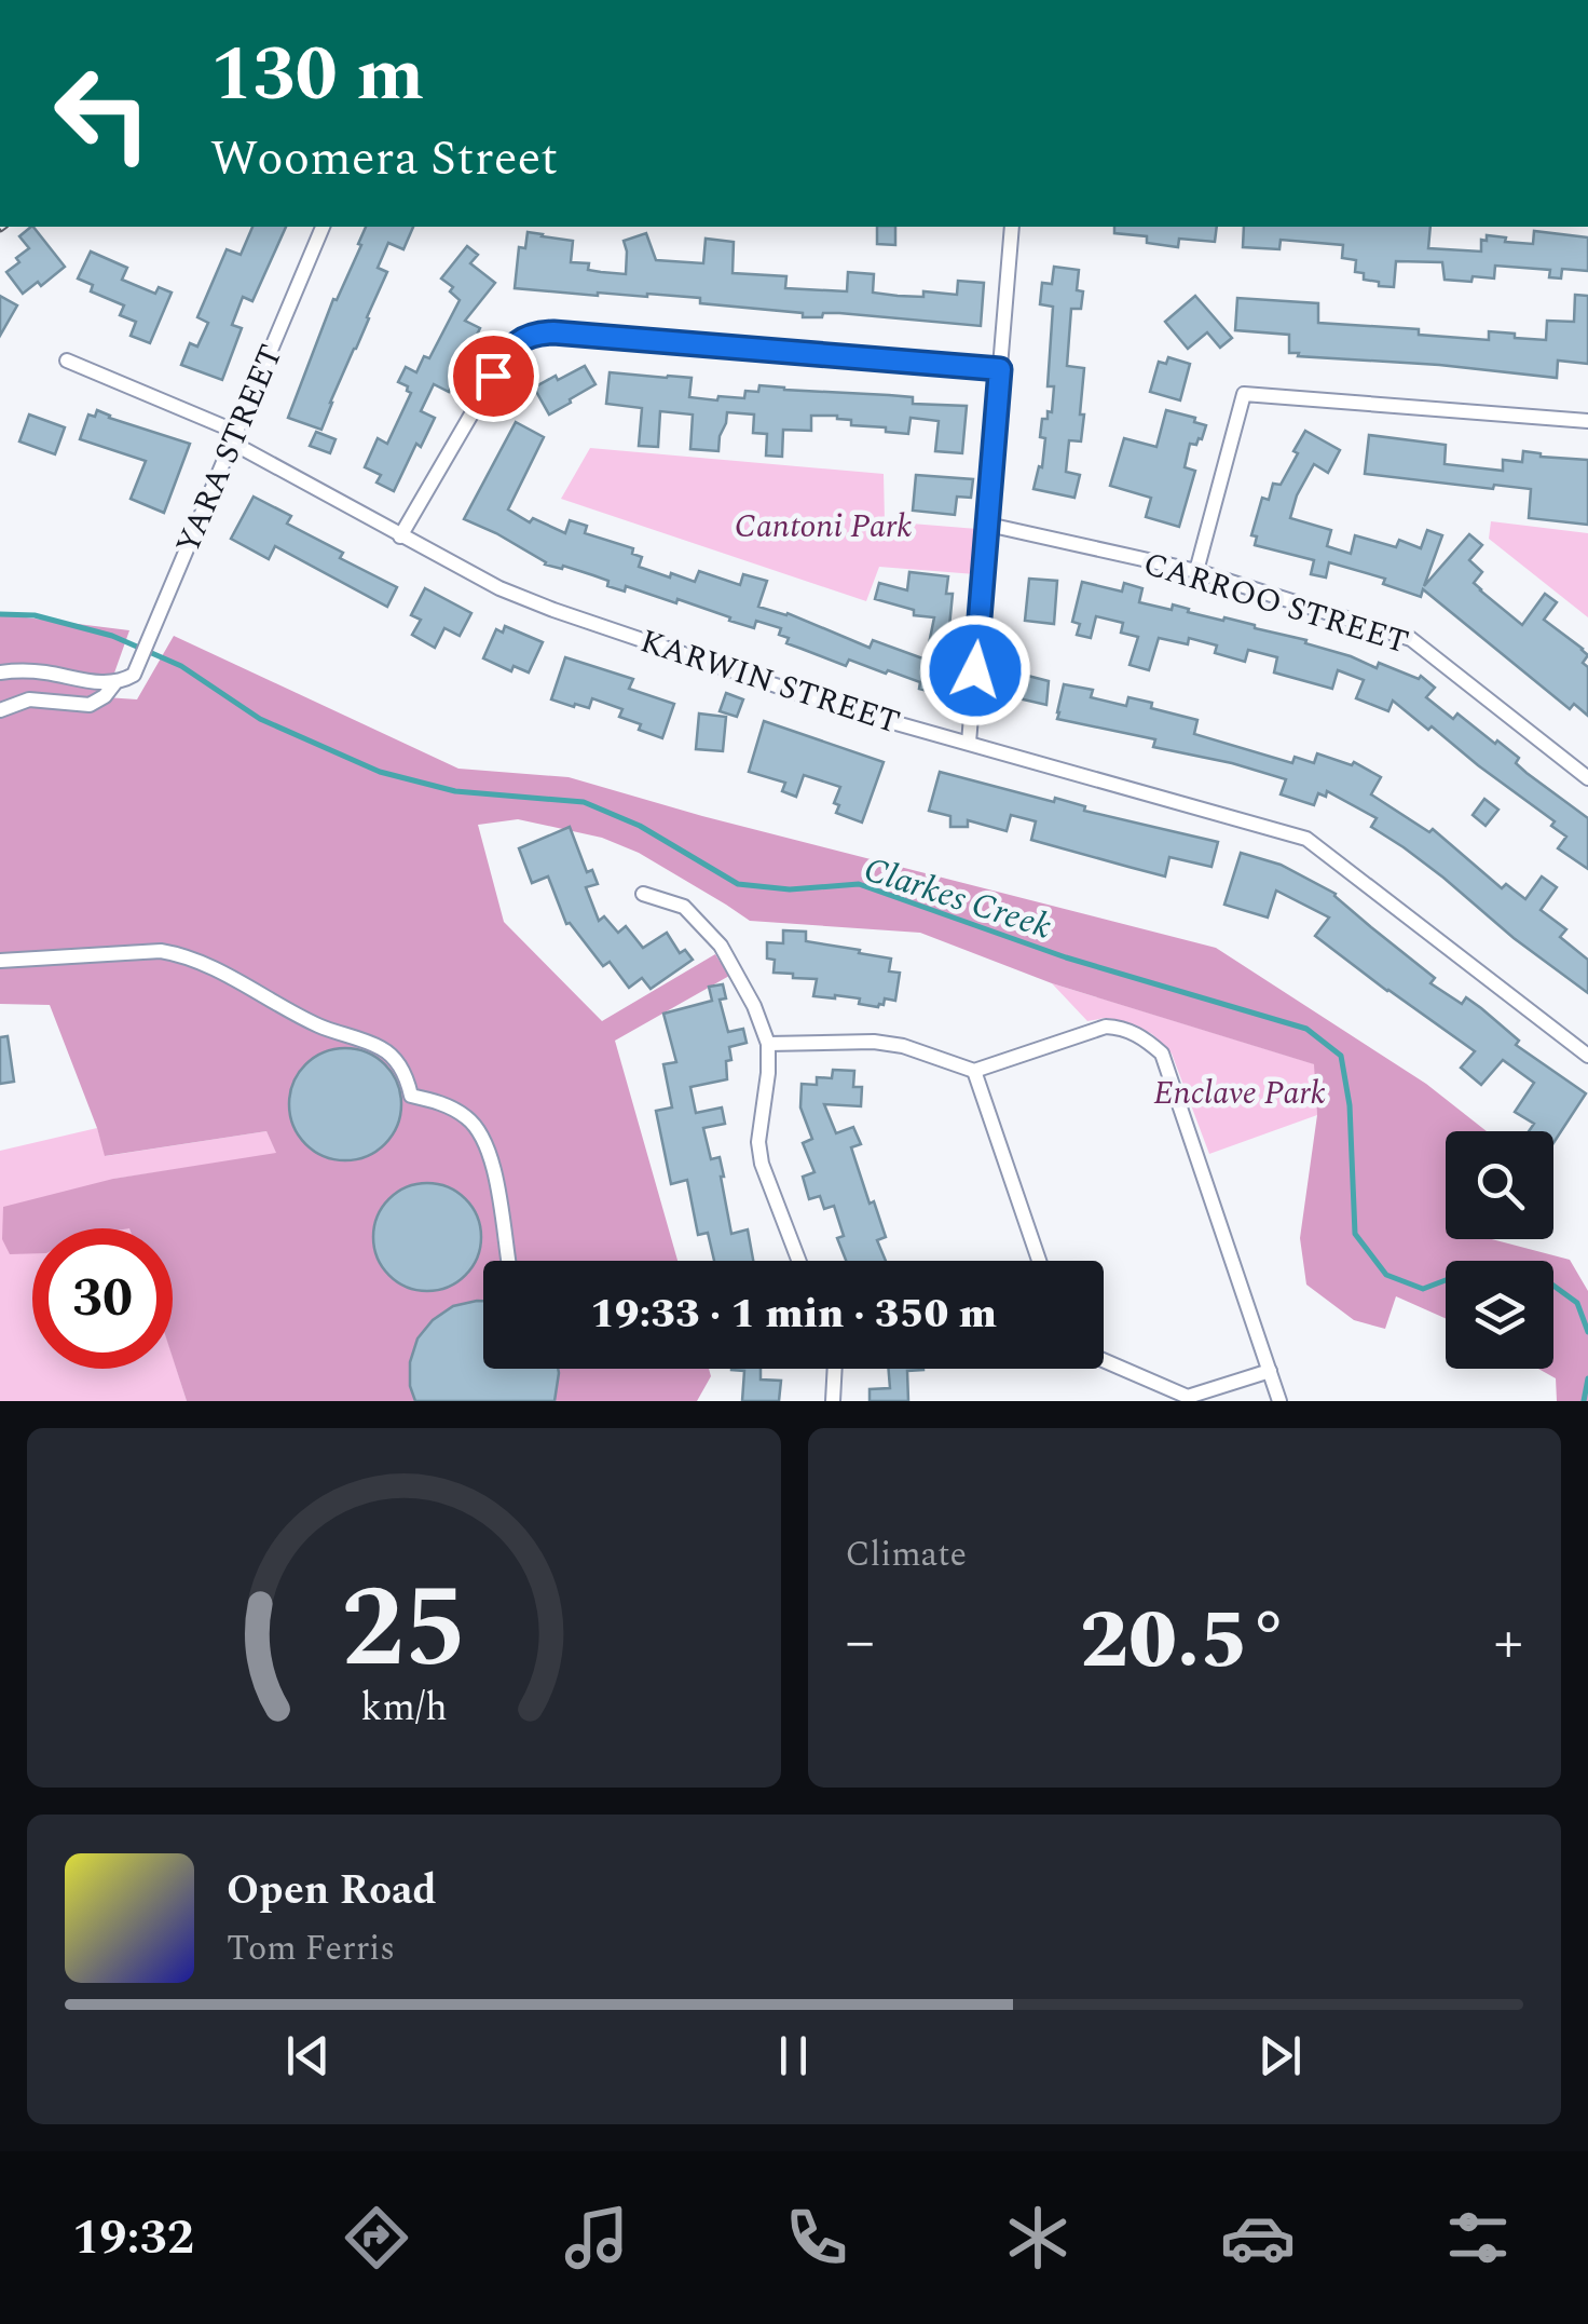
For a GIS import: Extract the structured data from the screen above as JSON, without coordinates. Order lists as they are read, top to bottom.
{
  "streets": {
    "street": ["YARA STREET", "CARROO STREET", "KARWIN STREET"]
  },
  "crossings": [
    ["YARA STREET", "KARWIN STREET"]
  ],
  "water": ["Clarkes Creek"],
  "parks": ["Cantoni Park", "Enclave Park"],
  "page": {
    "turn": ["130 m", "Woomera Street"],
    "limit": "30",
    "trip": "19:33 · 1 min · 350 m",
    "tile": "Climate",
    "heat": ["−", "20.5°", "+"],
    "song": ["Open Road", "Tom Ferris"],
    "tabs": "19:32",
    "gauge": ["25", "km/h"]
  }
}
